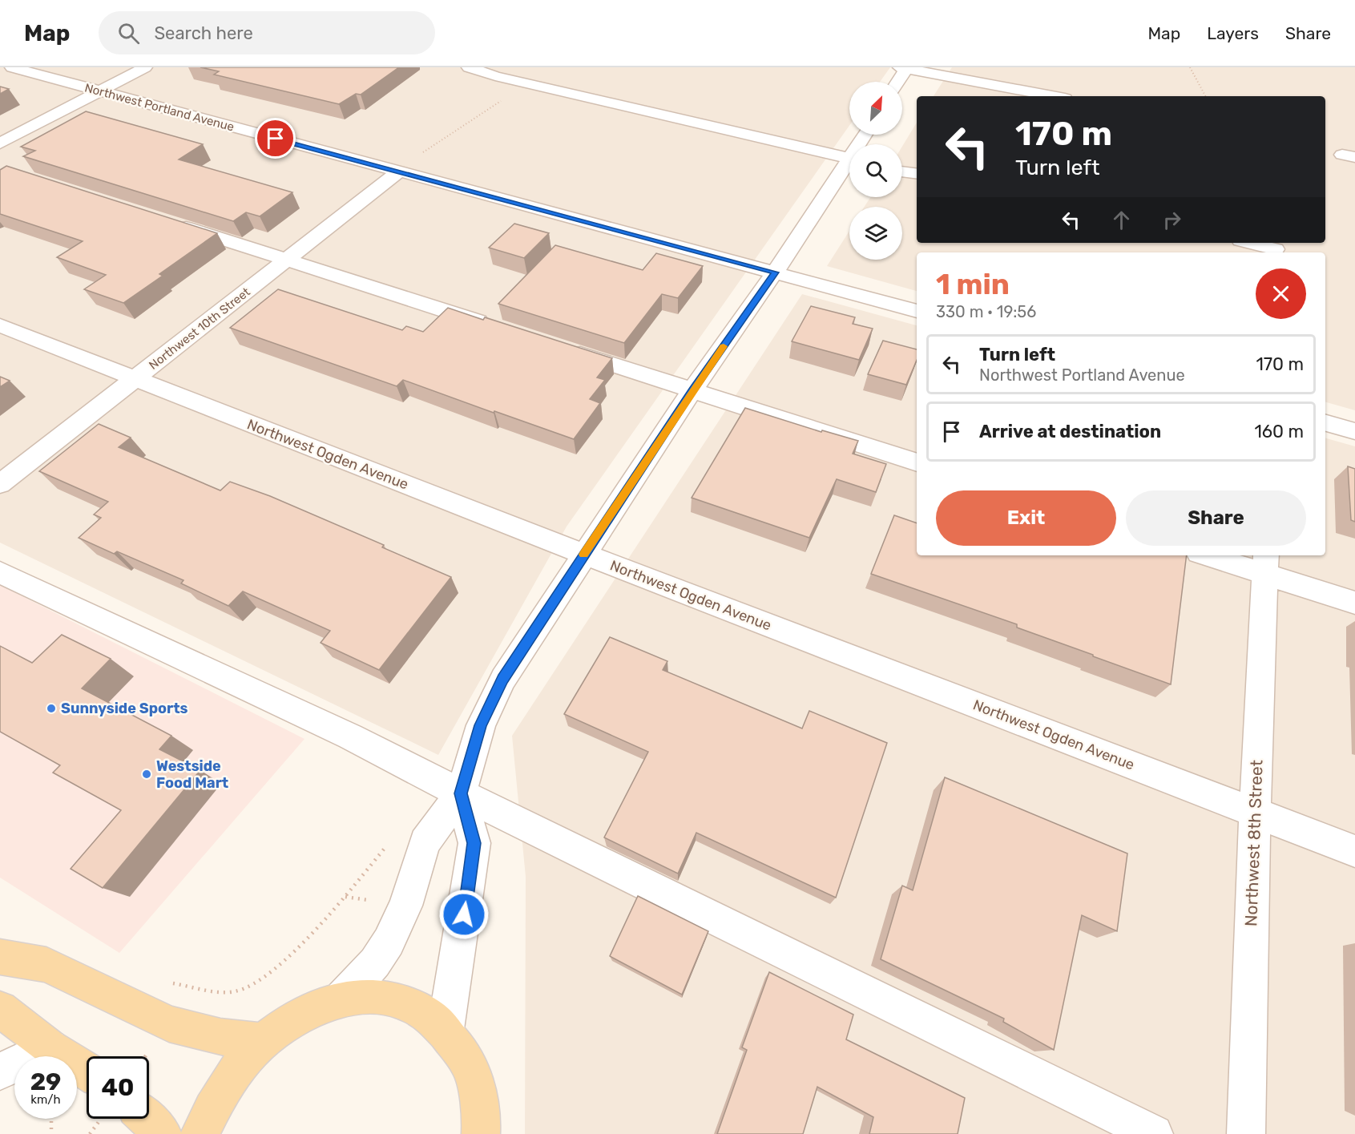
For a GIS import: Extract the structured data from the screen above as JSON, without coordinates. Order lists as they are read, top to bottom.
{
  "streets": {
    "street": [
      "Northwest Portland Avenue",
      "Northwest 10th Street",
      "Northwest Ogden Avenue",
      "Northwest 8th Street"
    ]
  },
  "crossings": [
    ["Northwest Portland Avenue", "Northwest 10th Street"],
    ["Northwest 10th Street", "Northwest Ogden Avenue"],
    ["Northwest Ogden Avenue", "Northwest 8th Street"]
  ],
  "places": ["Sunnyside Sports", "Westside Food Mart"],
  "north": "top right",
  "page": {
    "header": "Map",
    "search": "Search here",
    "nav": ["Map", "Layers", "Share"],
    "turn": ["170 m", "Turn left"],
    "heading": ["1 min", "330 m · 19:56"],
    "list": [
      {
        "name": "Turn left",
        "note": "Northwest Portland Avenue",
        "value": "170 m"
      },
      {
        "name": "Arrive at destination",
        "value": "160 m"
      }
    ],
    "buttons": ["Exit", "Share"],
    "speed": "29 km/h",
    "limit": "40"
  }
}
